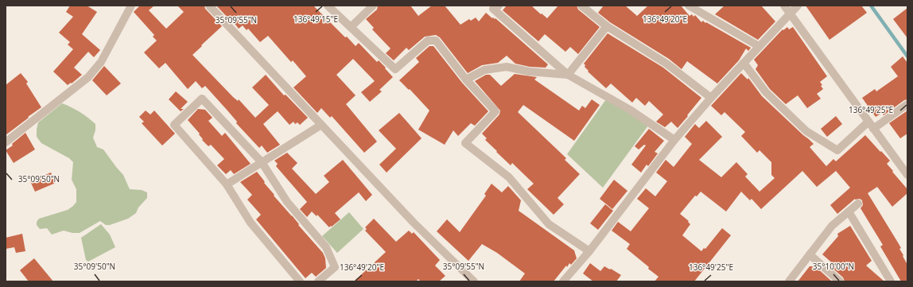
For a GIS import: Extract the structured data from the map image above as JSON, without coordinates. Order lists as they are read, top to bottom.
{
  "coordinates": [
    "136°49'15\"E",
    "136°49'20\"E",
    "35°09'55\"N",
    "136°49'25\"E",
    "35°09'50\"N",
    "35°10'00\"N"
  ]
}
